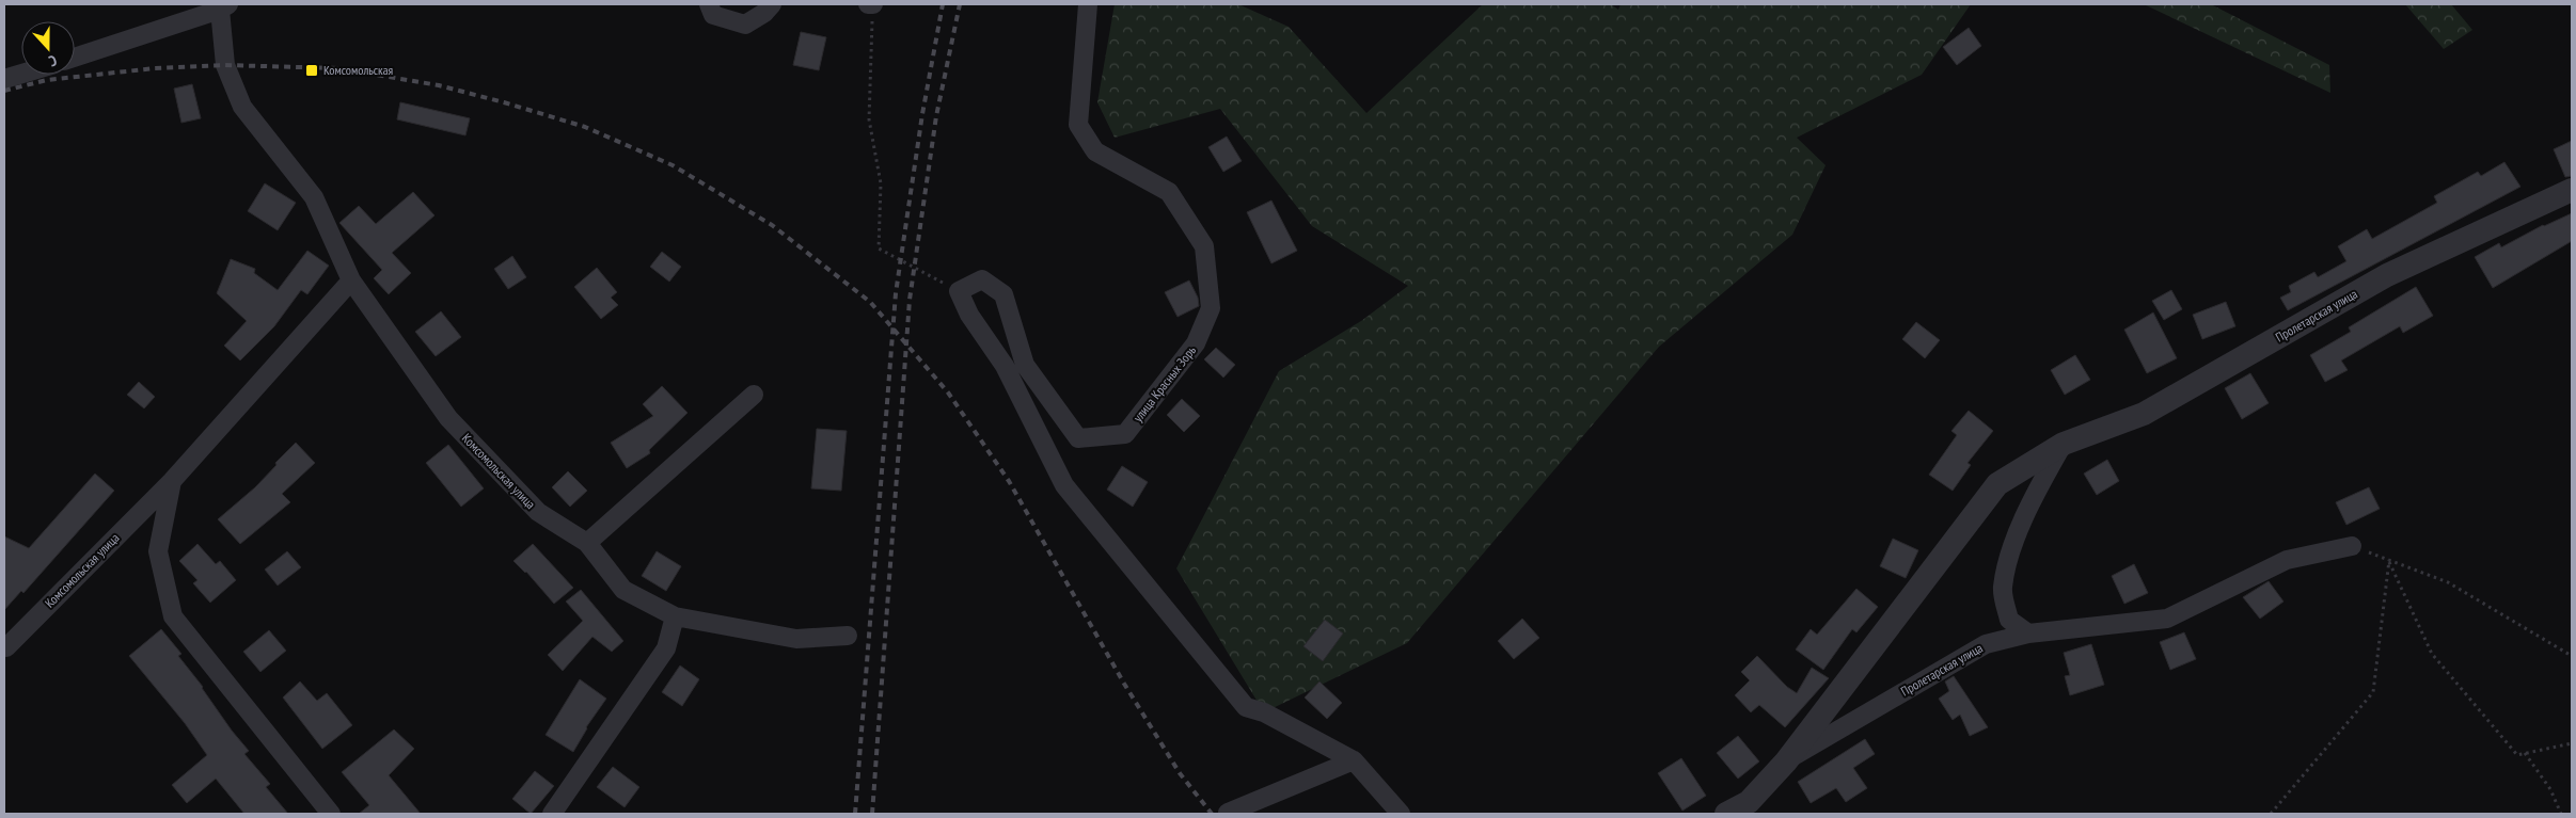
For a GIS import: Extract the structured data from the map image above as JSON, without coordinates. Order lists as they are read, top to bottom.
{
  "streets": {
    "street": ["Пролетарская улица", "улица Красных Зорь", "Комсомольская улица"]
  },
  "places": {
    "transit": ["Комсомольская"]
  },
  "north": "bottom"
}
